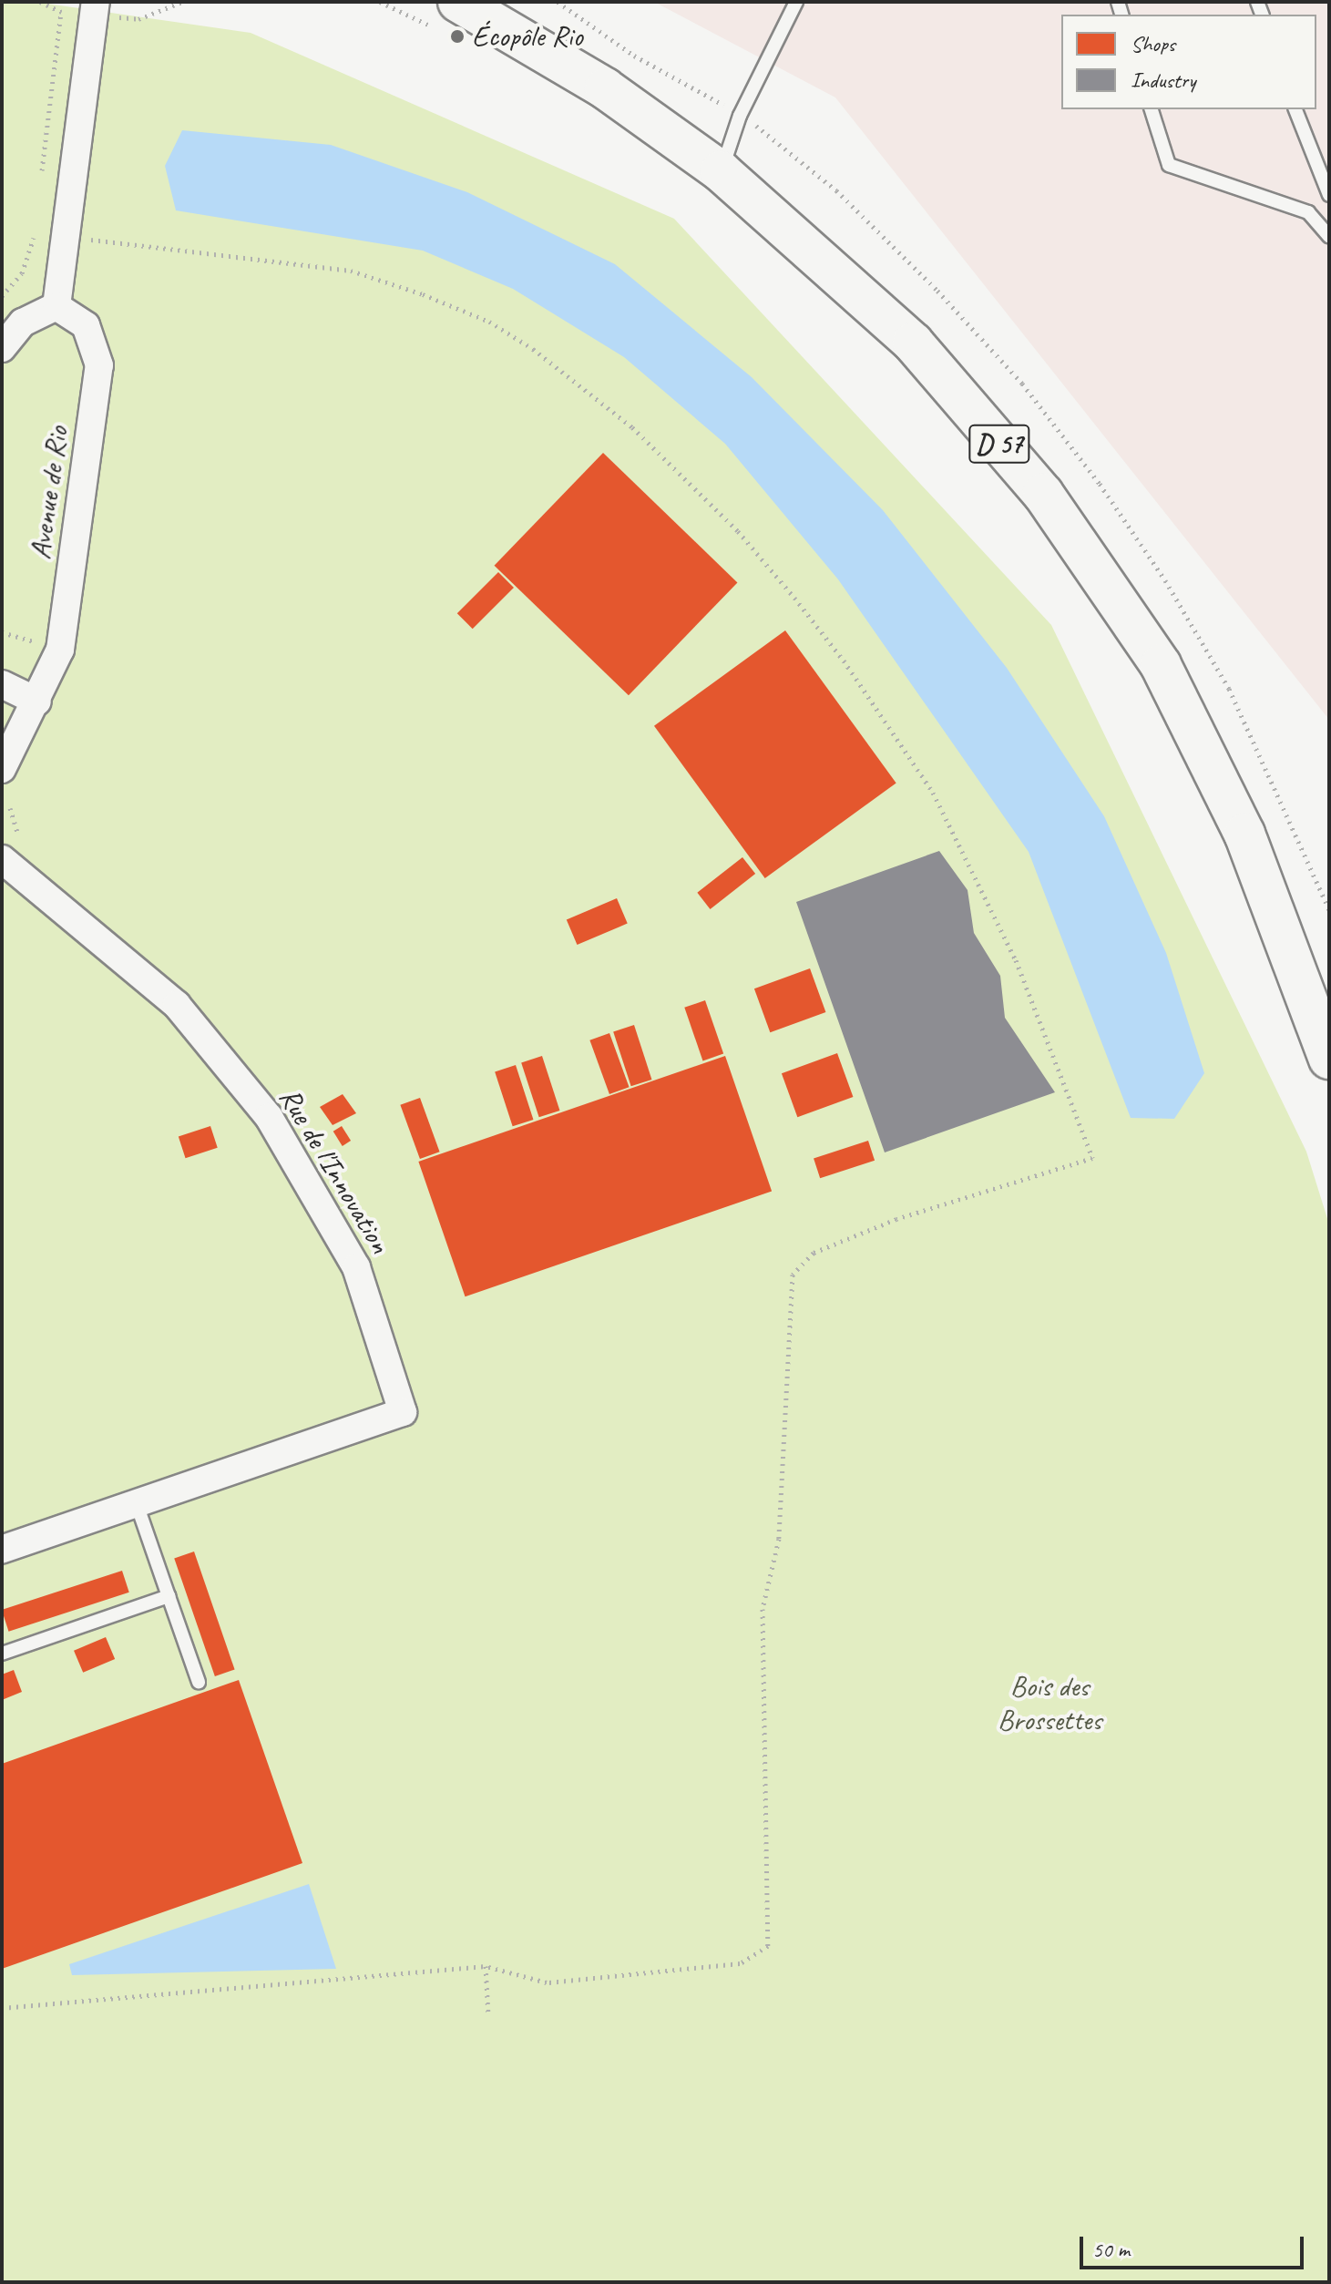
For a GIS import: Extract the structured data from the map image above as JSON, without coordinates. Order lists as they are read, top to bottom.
{
  "streets": {
    "main road": ["D 57"],
    "street": ["Avenue de Rio", "Rue de l'Innovation"]
  },
  "parks": ["Bois des Brossettes"],
  "places": ["Écopôle Rio"],
  "legend": ["Shops", "Industry"],
  "scale_bar": "50 m"
}
